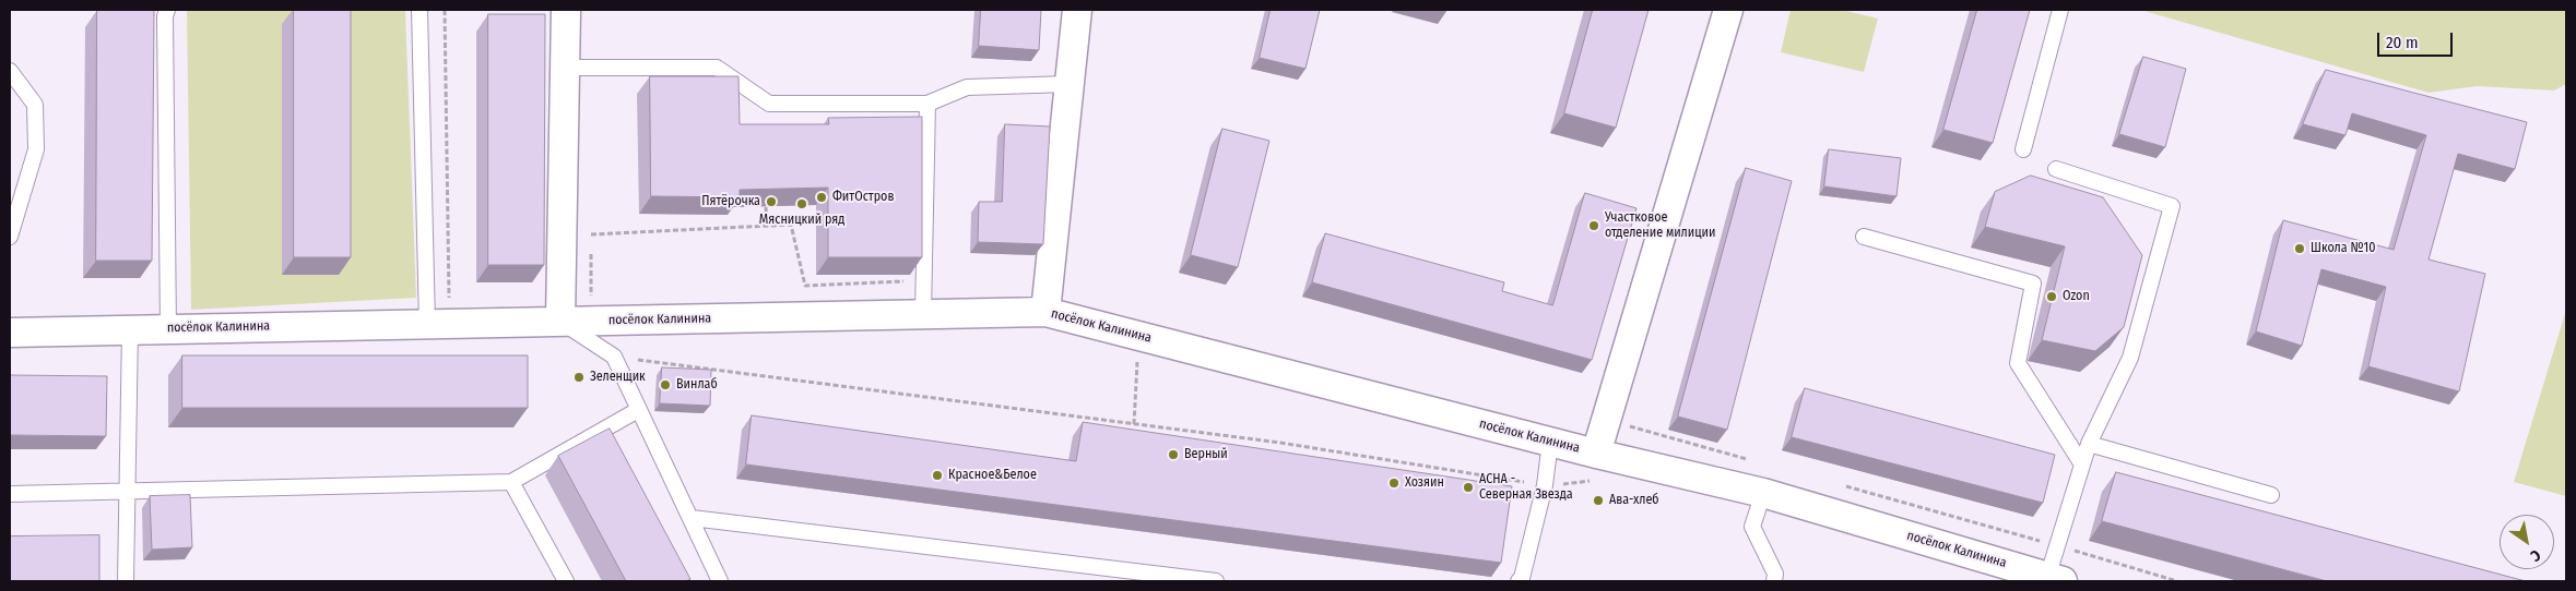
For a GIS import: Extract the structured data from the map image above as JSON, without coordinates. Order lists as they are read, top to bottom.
{
  "streets": {
    "street": ["посёлок Калинина"]
  },
  "places": [
    "ФитОстров",
    "Пятёрочка",
    "Мясницкий ряд",
    "Участковое отделение милиции",
    "Школа №10",
    "Ozon",
    "Зеленщик",
    "Винлаб",
    "Верный",
    "Красное&Белое",
    "Хозяин",
    "АСНА - Северная Звезда",
    "Ава-хлеб"
  ],
  "scale_bar": "20 m",
  "north": "bottom right"
}
